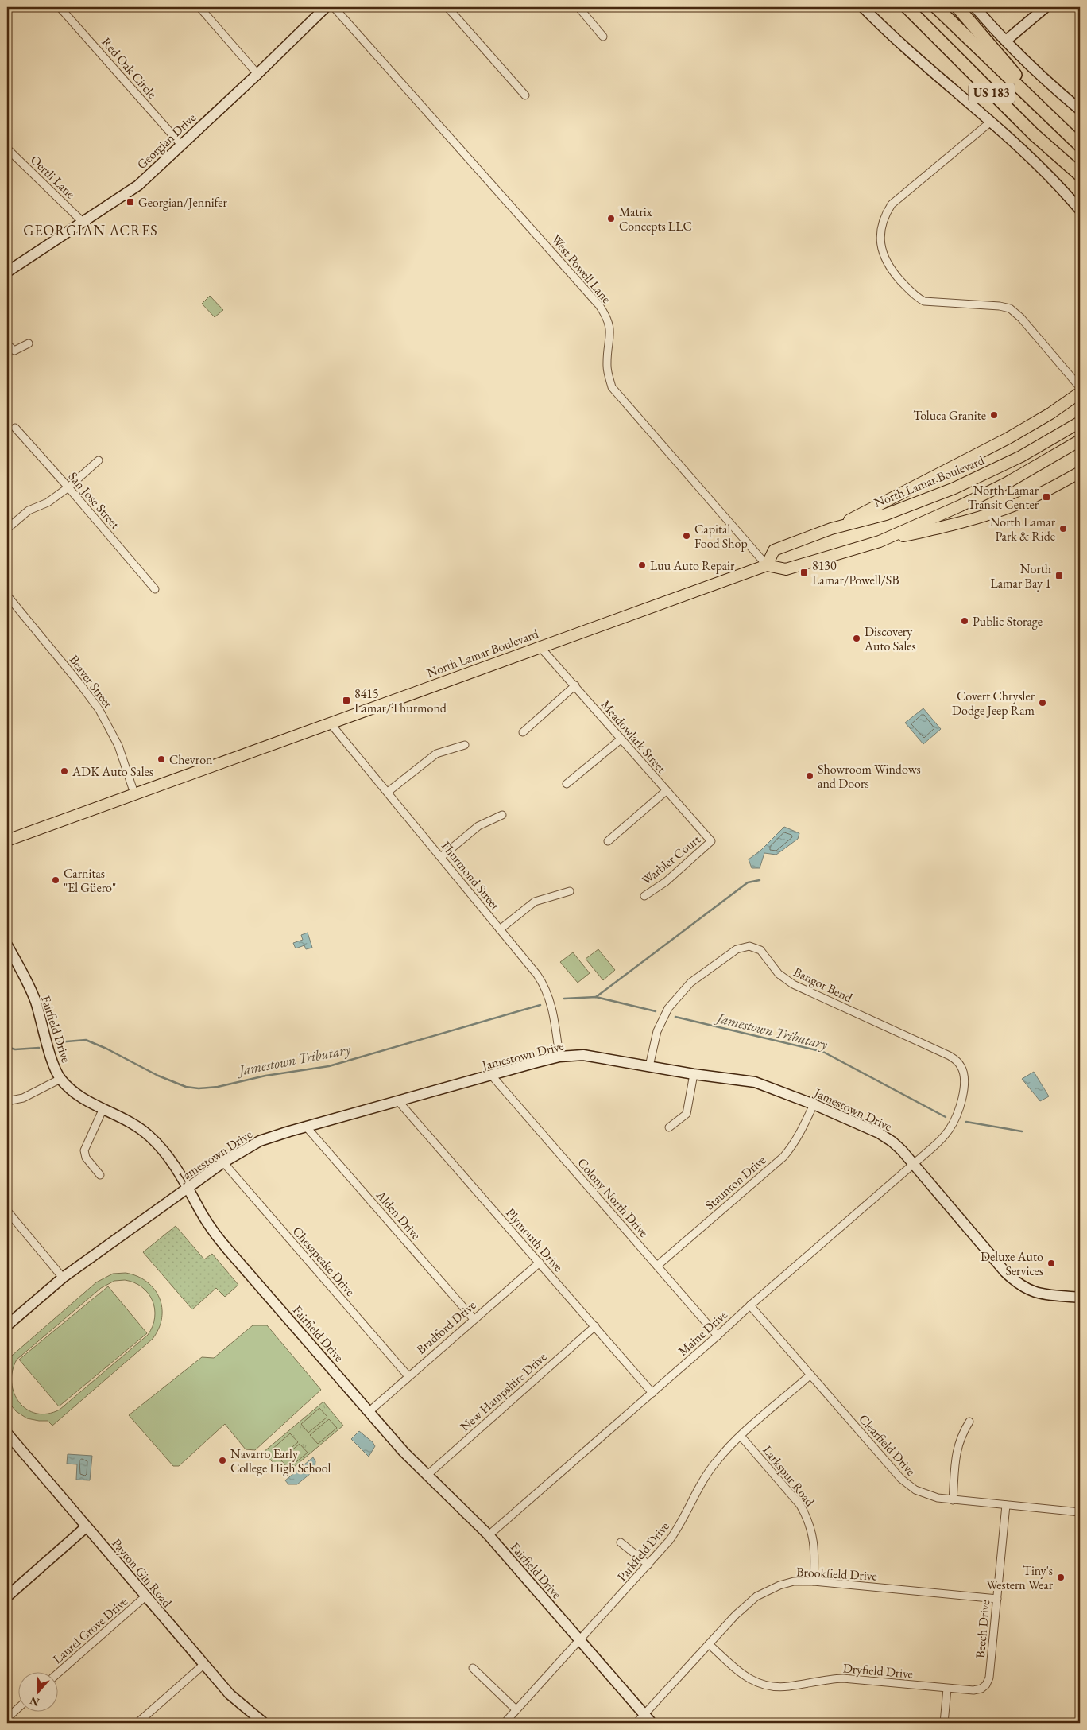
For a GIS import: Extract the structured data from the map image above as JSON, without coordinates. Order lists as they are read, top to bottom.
{
  "streets": {
    "highway": ["US 183"],
    "main road": ["North Lamar Boulevard"],
    "street": [
      "Red Oak Circle",
      "Georgian Drive",
      "Oertli Lane",
      "West Powell Lane",
      "San Jose Street",
      "Beaver Street",
      "Meadowlark Street",
      "Warbler Court",
      "Thurmond Street",
      "Bangor Bend",
      "Fairfield Drive",
      "Jamestown Drive",
      "Staunton Drive",
      "Colony North Drive",
      "Alden Drive",
      "Plymouth Drive",
      "Chesapeake Drive",
      "Bradford Drive",
      "Maine Drive",
      "New Hampshire Drive",
      "Clearfield Drive",
      "Larkspur Road",
      "Parkfield Drive",
      "Payton Gin Road",
      "Brookfield Drive",
      "Beech Drive",
      "Laurel Grove Drive",
      "Dryfield Drive"
    ]
  },
  "crossings": [
    ["Red Oak Circle", "Georgian Drive"],
    ["Georgian Drive", "Oertli Lane"],
    ["West Powell Lane", "North Lamar Boulevard"],
    ["North Lamar Boulevard", "Beaver Street"],
    ["North Lamar Boulevard", "Meadowlark Street"],
    ["North Lamar Boulevard", "Thurmond Street"],
    ["Meadowlark Street", "Warbler Court"],
    ["Thurmond Street", "Jamestown Drive"],
    ["Bangor Bend", "Jamestown Drive"],
    ["Bangor Bend", "Maine Drive"],
    ["Fairfield Drive", "Jamestown Drive"],
    ["Fairfield Drive", "Bradford Drive"],
    ["Fairfield Drive", "Maine Drive"],
    ["Fairfield Drive", "New Hampshire Drive"],
    ["Fairfield Drive", "Parkfield Drive"],
    ["Fairfield Drive", "Brookfield Drive"],
    ["Jamestown Drive", "Staunton Drive"],
    ["Jamestown Drive", "Colony North Drive"],
    ["Jamestown Drive", "Alden Drive"],
    ["Jamestown Drive", "Plymouth Drive"],
    ["Jamestown Drive", "Chesapeake Drive"],
    ["Jamestown Drive", "Maine Drive"],
    ["Staunton Drive", "Colony North Drive"],
    ["Colony North Drive", "Maine Drive"],
    ["Alden Drive", "Bradford Drive"],
    ["Plymouth Drive", "Bradford Drive"],
    ["Plymouth Drive", "Maine Drive"],
    ["Plymouth Drive", "New Hampshire Drive"],
    ["Chesapeake Drive", "Bradford Drive"],
    ["Maine Drive", "Clearfield Drive"],
    ["Clearfield Drive", "Parkfield Drive"],
    ["Clearfield Drive", "Beech Drive"],
    ["Larkspur Road", "Parkfield Drive"],
    ["Larkspur Road", "Brookfield Drive"],
    ["Payton Gin Road", "Laurel Grove Drive"],
    ["Brookfield Drive", "Beech Drive"],
    ["Brookfield Drive", "Dryfield Drive"],
    ["Beech Drive", "Dryfield Drive"]
  ],
  "districts": ["GEORGIAN ACRES"],
  "water": ["Jamestown Tributary"],
  "places": {
    "transit": [
      "Georgian/Jennifer",
      "North Lamar Transit Center",
      "8130 Lamar/Powell/SB",
      "North Lamar Bay 1",
      "8415 Lamar/Thurmond"
    ],
    "other": [
      "Matrix Concepts LLC",
      "Toluca Granite",
      "North Lamar Park & Ride",
      "Capital Food Shop",
      "Luu Auto Repair",
      "Public Storage",
      "Discovery Auto Sales",
      "Covert Chrysler Dodge Jeep Ram",
      "Chevron",
      "ADK Auto Sales",
      "Showroom Windows and Doors",
      "Carnitas \"El Güero\"",
      "Deluxe Auto Services",
      "Navarro Early College High School",
      "Tiny's Western Wear"
    ]
  },
  "north": "bottom"
}
